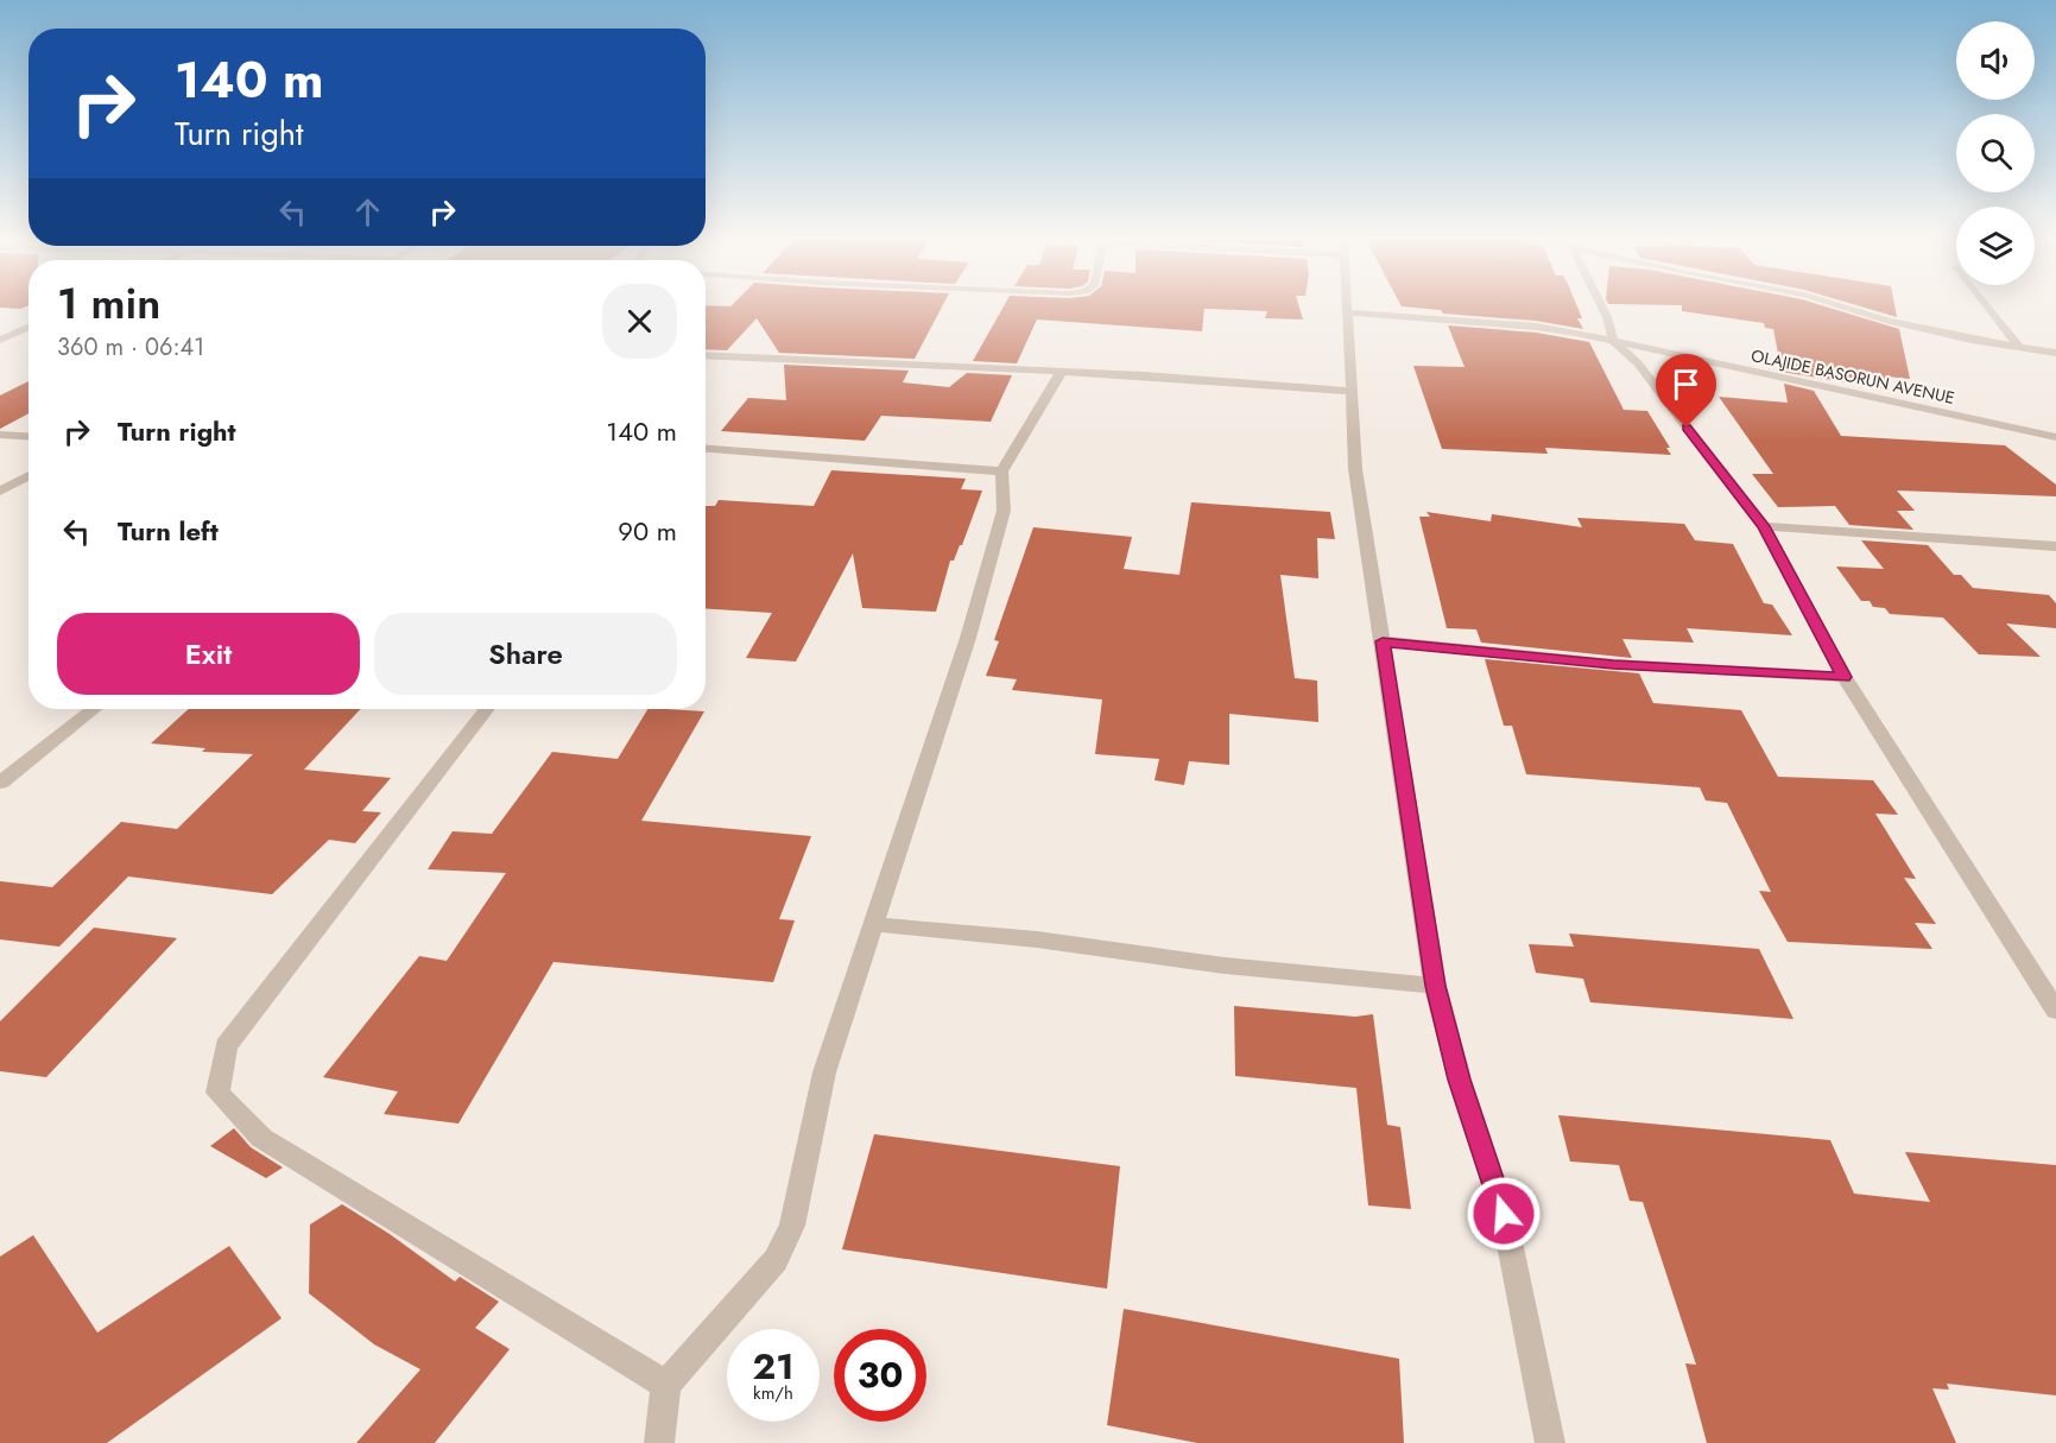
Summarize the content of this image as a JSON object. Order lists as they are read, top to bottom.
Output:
{
  "streets": {
    "street": ["OLAJIDE BASORUN AVENUE"]
  },
  "page": {
    "turn": ["140 m", "Turn right"],
    "heading": ["1 min", "360 m · 06:41"],
    "list": [
      {
        "name": "Turn right",
        "value": "140 m"
      },
      {
        "name": "Turn left",
        "value": "90 m"
      }
    ],
    "buttons": ["Exit", "Share"],
    "speed": "21 km/h",
    "limit": "30"
  }
}
